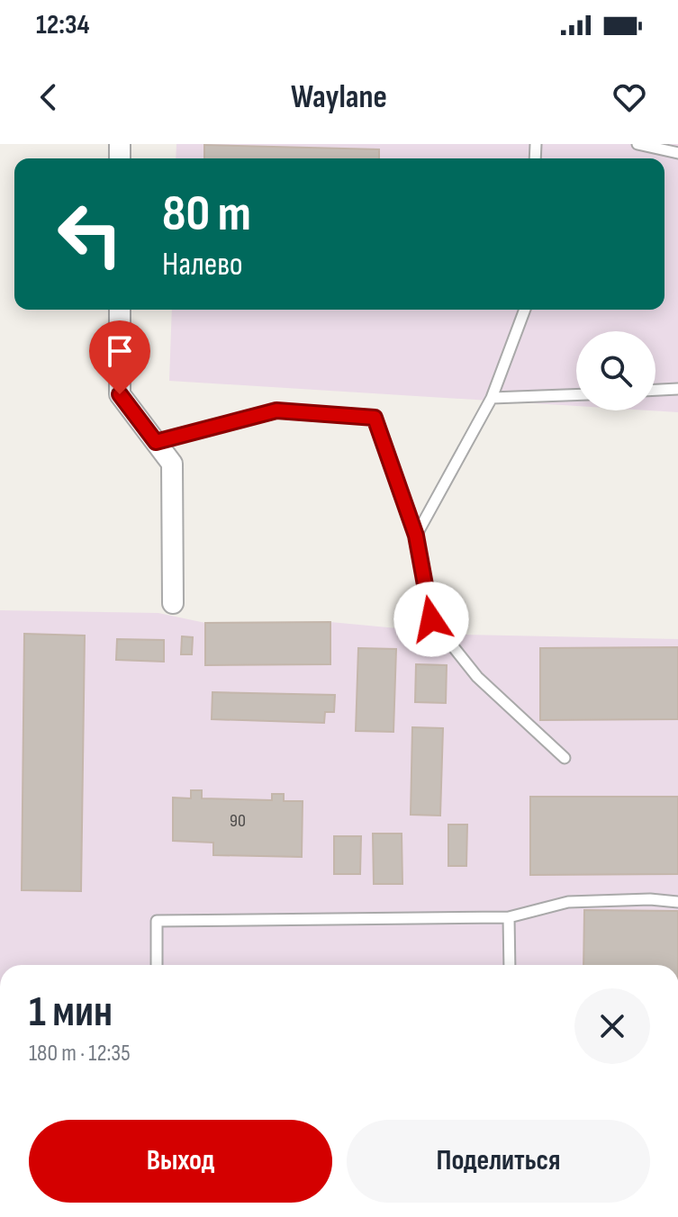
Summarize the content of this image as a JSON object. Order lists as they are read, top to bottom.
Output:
{
  "house_numbers": ["90"],
  "page": {
    "status": "12:34",
    "header": "Waylane",
    "turn": ["80 m", "Налево"],
    "heading": ["1 мин", "180 m · 12:35"],
    "buttons": ["Выход", "Поделиться"]
  }
}
